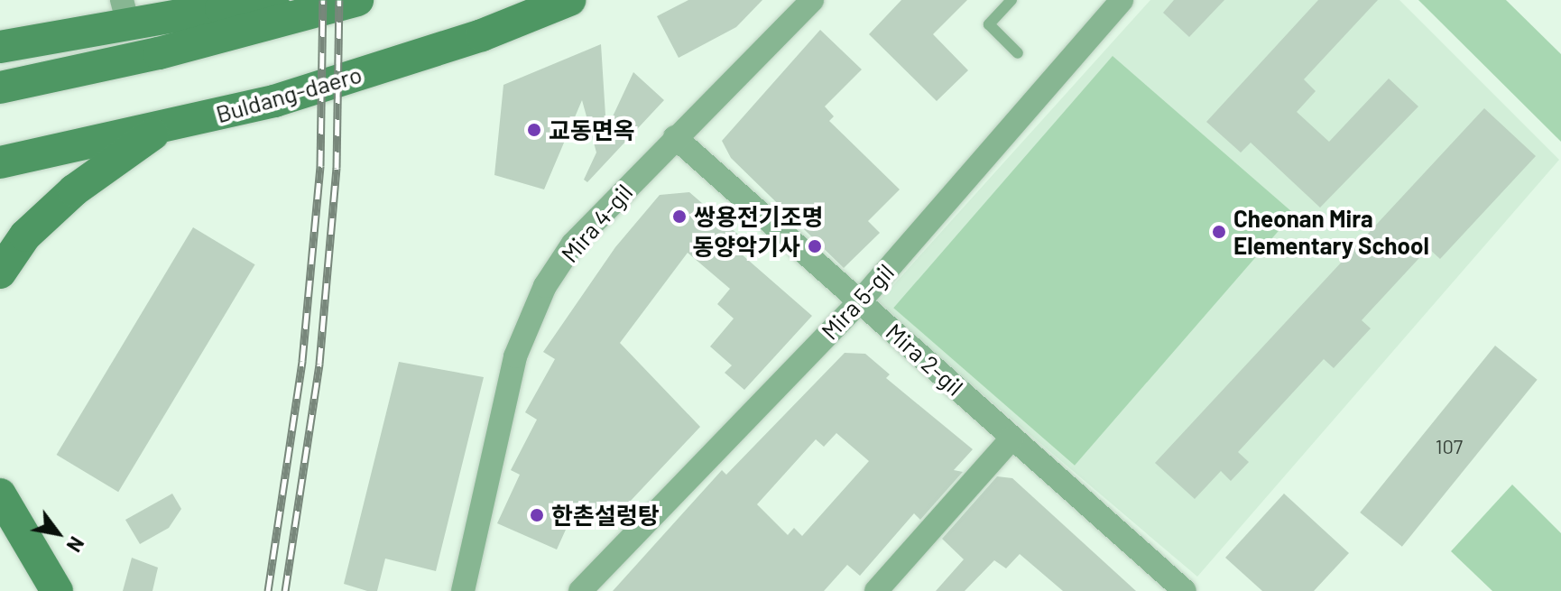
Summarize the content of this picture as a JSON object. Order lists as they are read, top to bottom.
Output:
{
  "streets": {
    "main road": ["Buldang-daero"],
    "street": ["Mira 4-gil", "Mira 5-gil", "Mira 2-gil"]
  },
  "crossings": [
    ["Mira 4-gil", "Mira 2-gil"],
    ["Mira 5-gil", "Mira 2-gil"]
  ],
  "places": [
    "교동면옥",
    "쌍용전기조명",
    "Cheonan Mira Elementary School",
    "동양악기사",
    "한촌설렁탕"
  ],
  "house_numbers": ["107"],
  "north": "bottom right"
}
